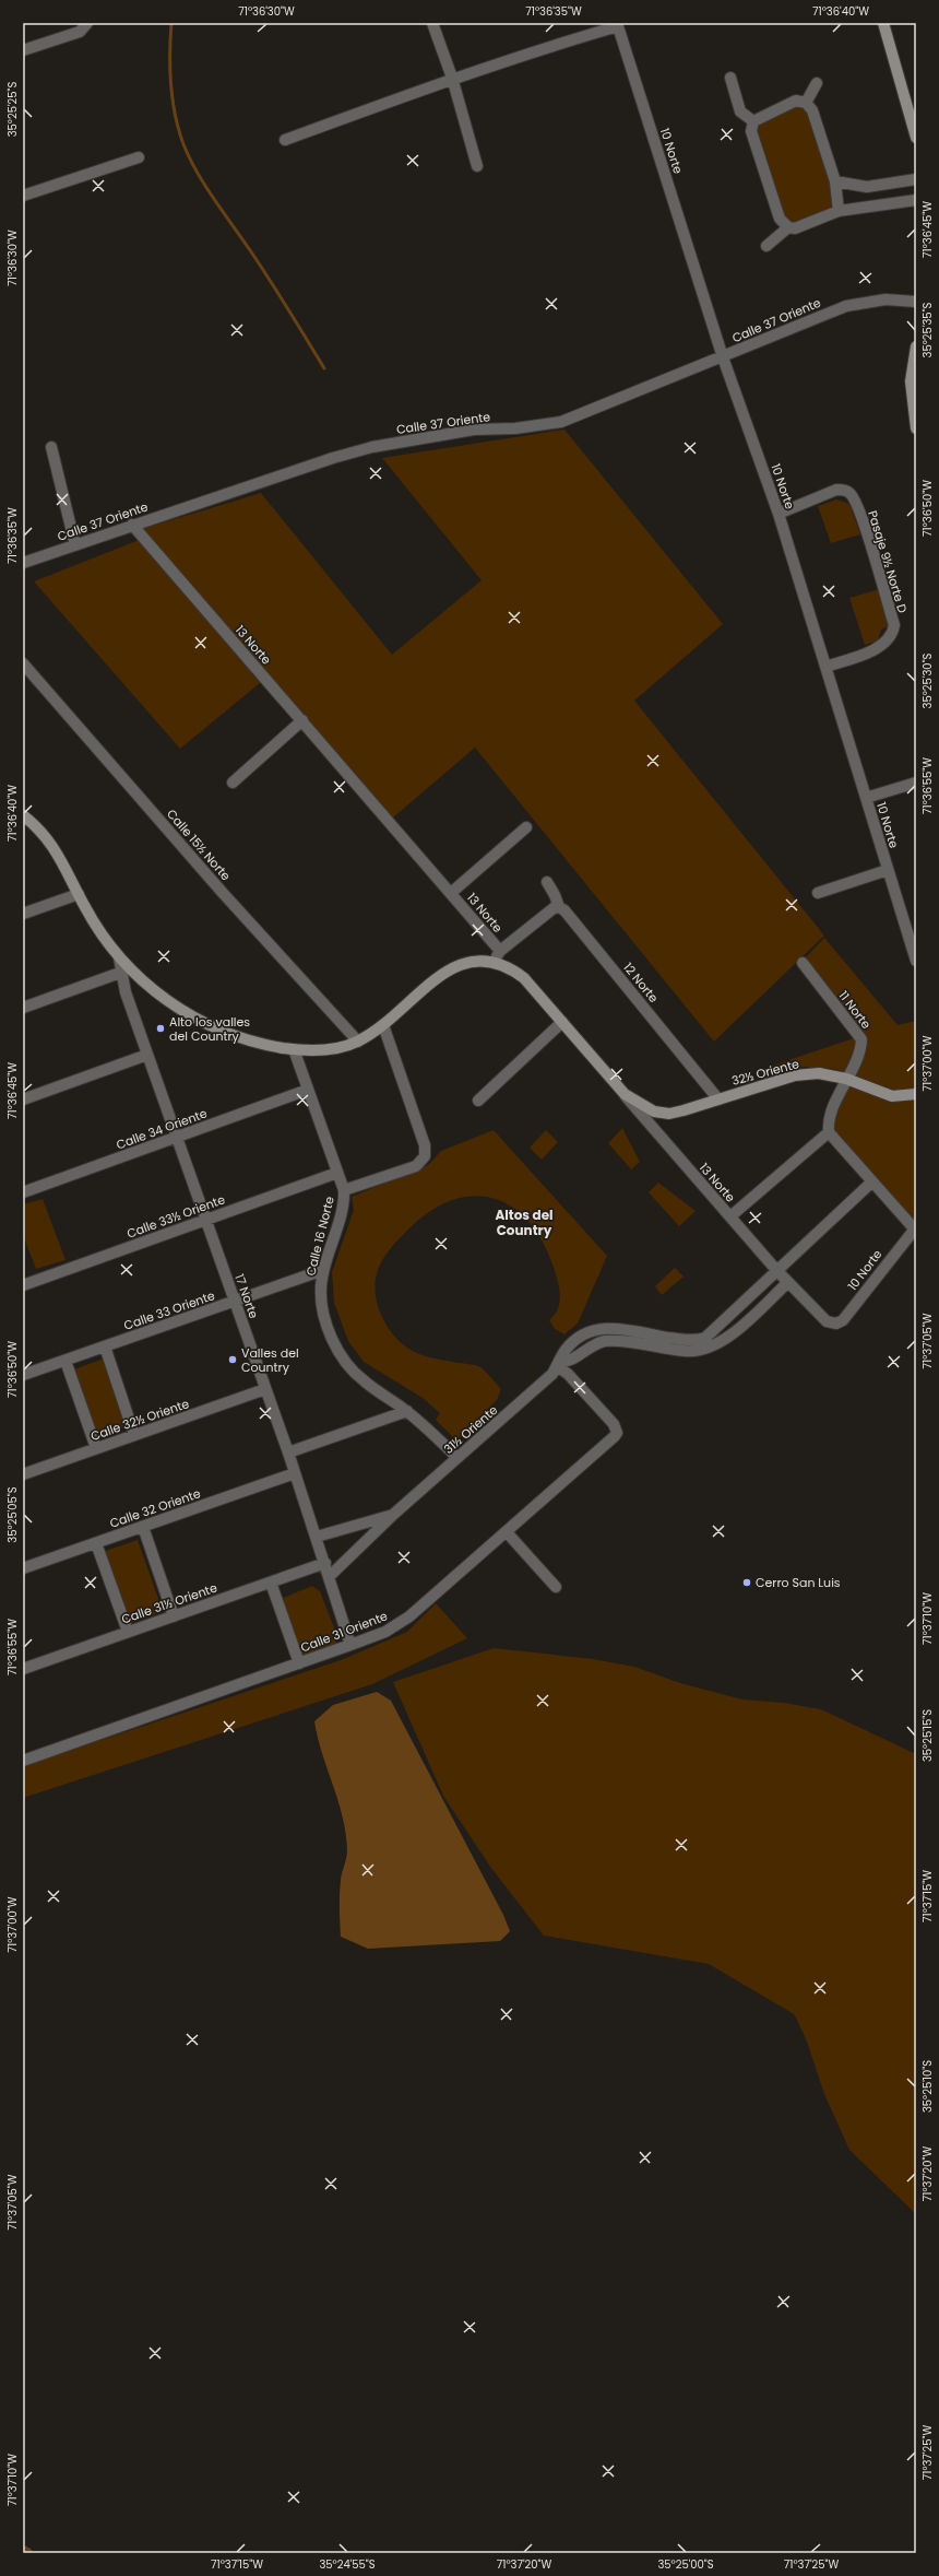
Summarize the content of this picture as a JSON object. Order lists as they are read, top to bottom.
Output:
{
  "streets": {
    "street": [
      "10 Norte",
      "Calle 37 Oriente",
      "Pasaje 9½ Norte D",
      "13 Norte",
      "Calle 15½ Norte",
      "12 Norte",
      "11 Norte",
      "32½ Oriente",
      "Calle 34 Oriente",
      "Calle 33½ Oriente",
      "Calle 16 Norte",
      "17 Norte",
      "Calle 33 Oriente",
      "Calle 32½ Oriente",
      "31½ Oriente",
      "Calle 32 Oriente",
      "Calle 31½ Oriente",
      "Calle 31 Oriente"
    ]
  },
  "crossings": [
    ["10 Norte", "Calle 37 Oriente"],
    ["10 Norte", "Pasaje 9½ Norte D"],
    ["10 Norte", "13 Norte"],
    ["Calle 37 Oriente", "13 Norte"],
    ["13 Norte", "32½ Oriente"],
    ["12 Norte", "32½ Oriente"],
    ["11 Norte", "32½ Oriente"],
    ["Calle 34 Oriente", "Calle 16 Norte"],
    ["Calle 34 Oriente", "17 Norte"],
    ["Calle 33½ Oriente", "Calle 16 Norte"],
    ["Calle 33½ Oriente", "17 Norte"],
    ["Calle 16 Norte", "Calle 33 Oriente"],
    ["Calle 16 Norte", "31½ Oriente"],
    ["17 Norte", "Calle 33 Oriente"],
    ["17 Norte", "Calle 32½ Oriente"],
    ["17 Norte", "31½ Oriente"],
    ["17 Norte", "Calle 32 Oriente"],
    ["17 Norte", "Calle 31½ Oriente"],
    ["17 Norte", "Calle 31 Oriente"],
    ["31½ Oriente", "Calle 31 Oriente"]
  ],
  "districts": ["Altos del Country"],
  "places": ["Alto los valles del Country", "Valles del Country", "Cerro San Luis"],
  "coordinates": [
    "71°36'30\"W",
    "71°36'35\"W",
    "71°36'40\"W",
    "35°25'25\"S",
    "71°36'45\"W",
    "35°25'35\"S",
    "71°36'50\"W",
    "35°25'30\"S",
    "71°36'55\"W",
    "71°37'00\"W",
    "71°37'05\"W",
    "35°25'05\"S",
    "71°37'10\"W",
    "35°25'15\"S",
    "71°37'15\"W",
    "35°25'10\"S",
    "71°37'20\"W",
    "71°37'25\"W",
    "35°24'55\"S",
    "35°25'00\"S"
  ]
}
